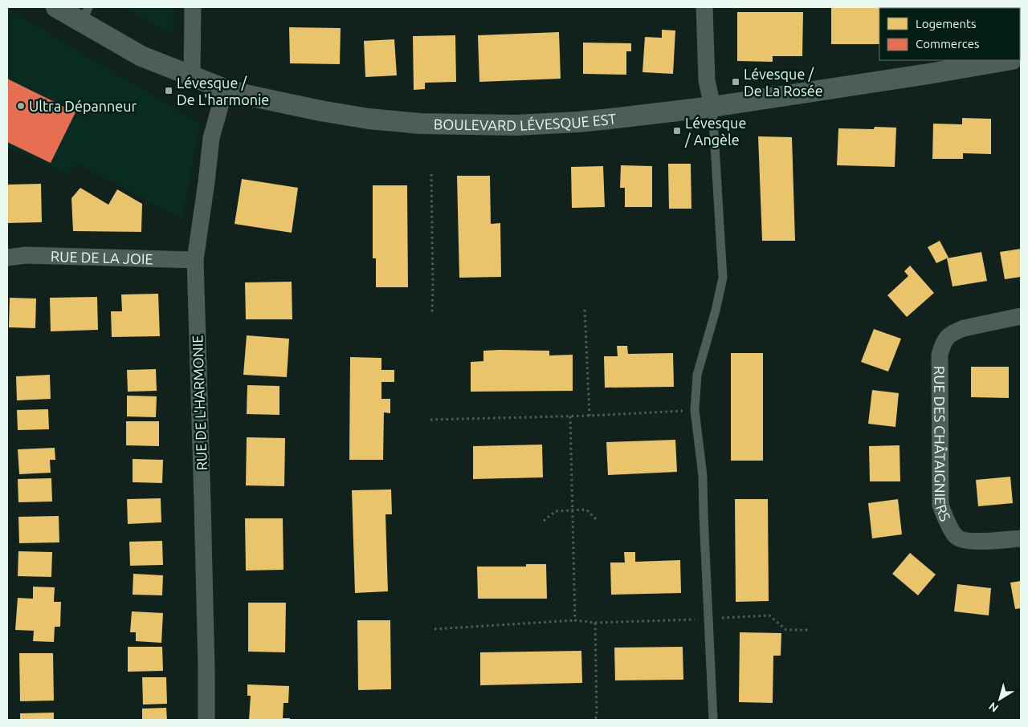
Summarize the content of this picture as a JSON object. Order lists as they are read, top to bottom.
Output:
{
  "streets": {
    "street": [
      "BOULEVARD LÉVESQUE EST",
      "RUE DE LA JOIE",
      "RUE DE L'HARMONIE",
      "RUE DES CHÂTAIGNIERS"
    ]
  },
  "crossings": [
    ["BOULEVARD LÉVESQUE EST", "RUE DE L'HARMONIE"],
    ["RUE DE LA JOIE", "RUE DE L'HARMONIE"]
  ],
  "places": {
    "transit": ["Lévesque / De La Rosée", "Lévesque / De L'harmonie", "Lévesque / Angèle"],
    "other": ["Ultra Dépanneur"]
  },
  "legend": ["Logements", "Commerces"],
  "north": "bottom left"
}
